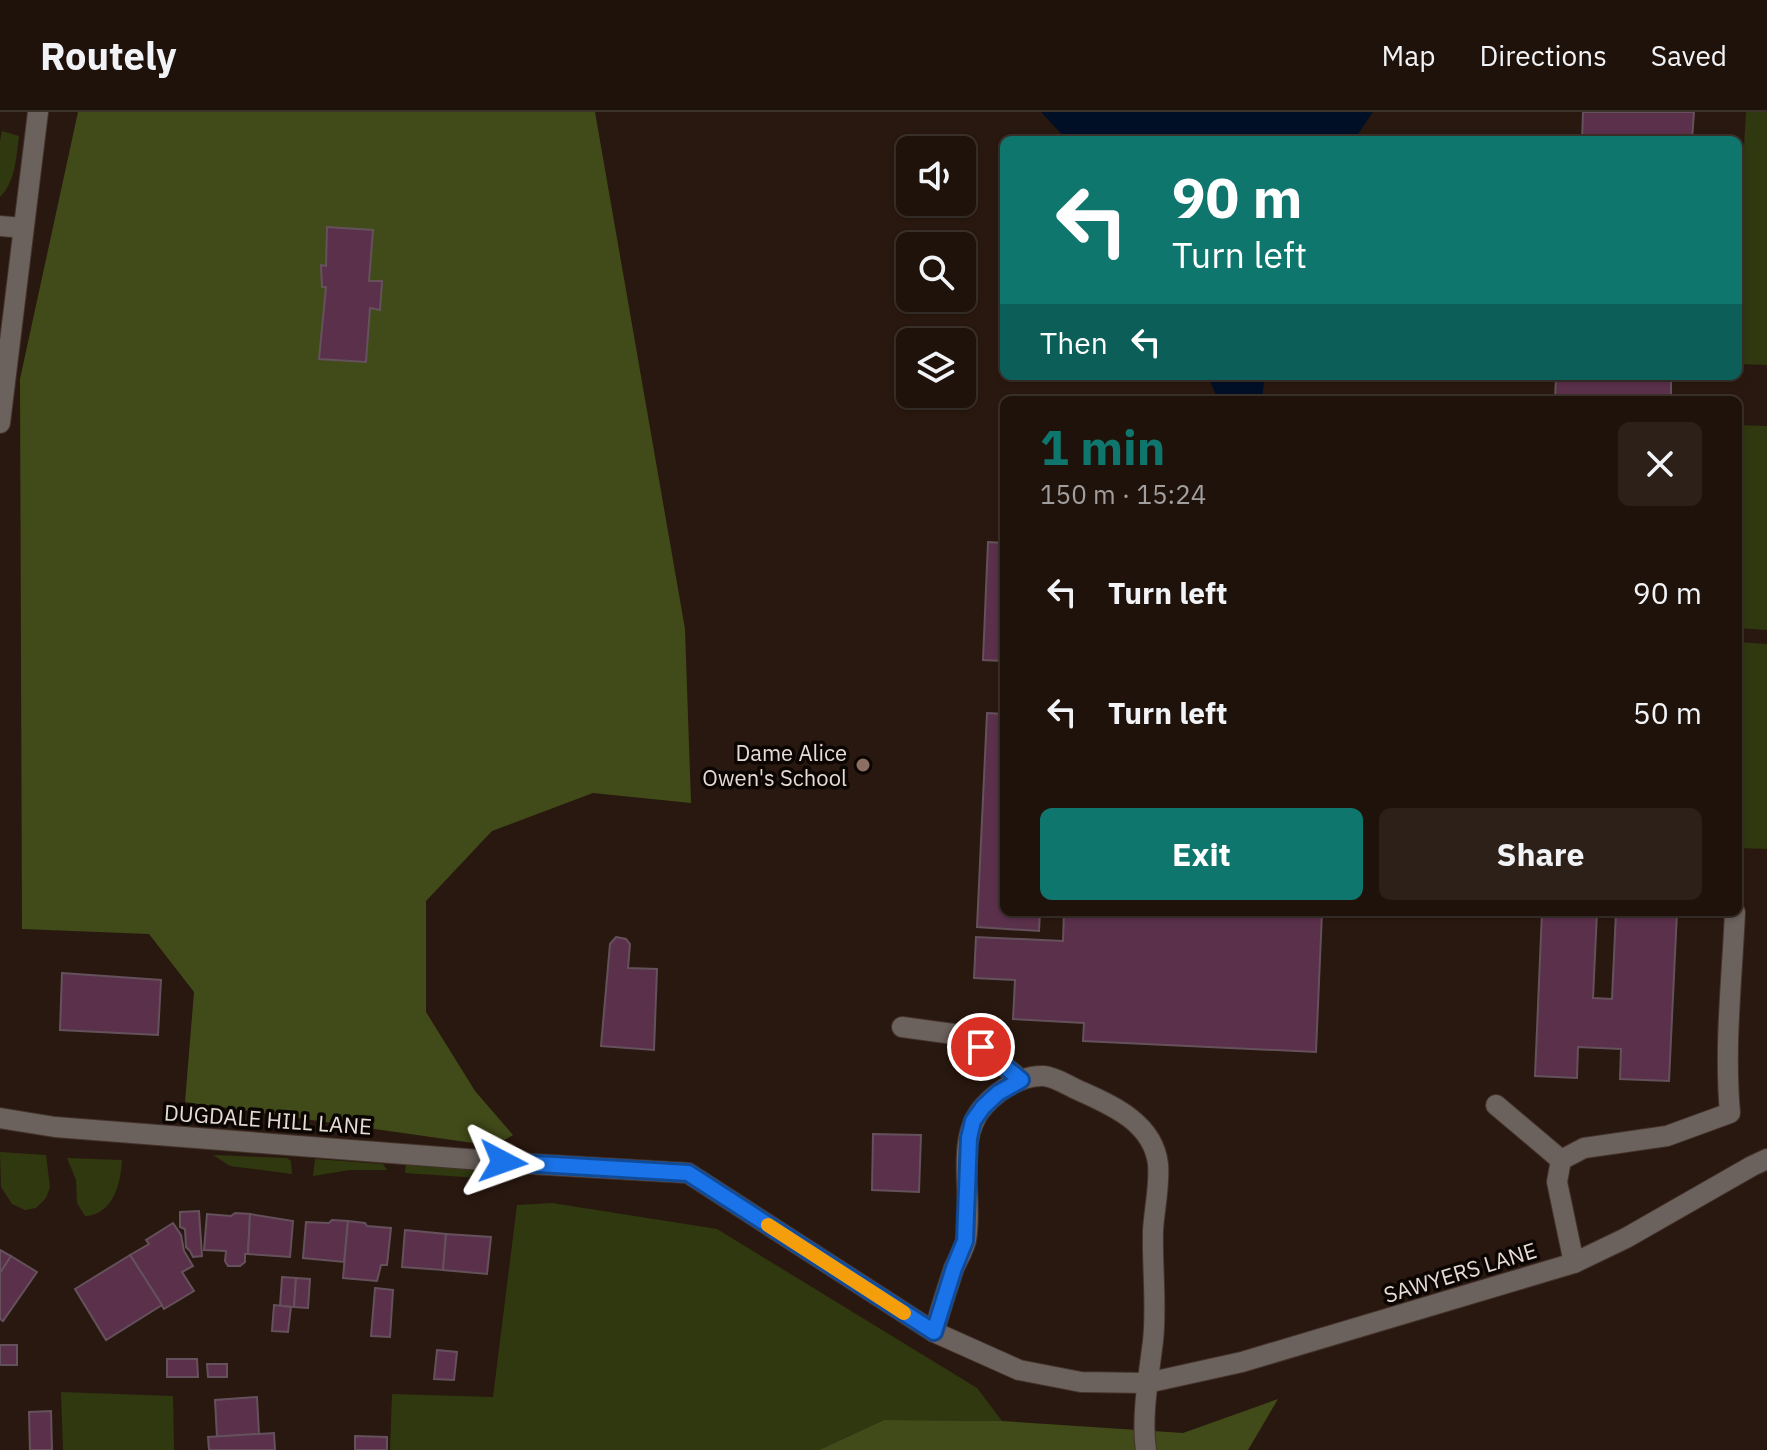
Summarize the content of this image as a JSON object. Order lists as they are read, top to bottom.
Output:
{
  "streets": {
    "street": ["DUGDALE HILL LANE", "SAWYERS LANE"]
  },
  "crossings": [
    ["DUGDALE HILL LANE", "SAWYERS LANE"]
  ],
  "places": ["Dame Alice Owen's School"],
  "page": {
    "header": "Routely",
    "nav": ["Map", "Directions", "Saved"],
    "turn": ["90 m", "Turn left"],
    "then": "Then",
    "heading": ["1 min", "150 m · 15:24"],
    "list": [
      {
        "name": "Turn left",
        "value": "90 m"
      },
      {
        "name": "Turn left",
        "value": "50 m"
      }
    ],
    "buttons": ["Exit", "Share"]
  }
}
